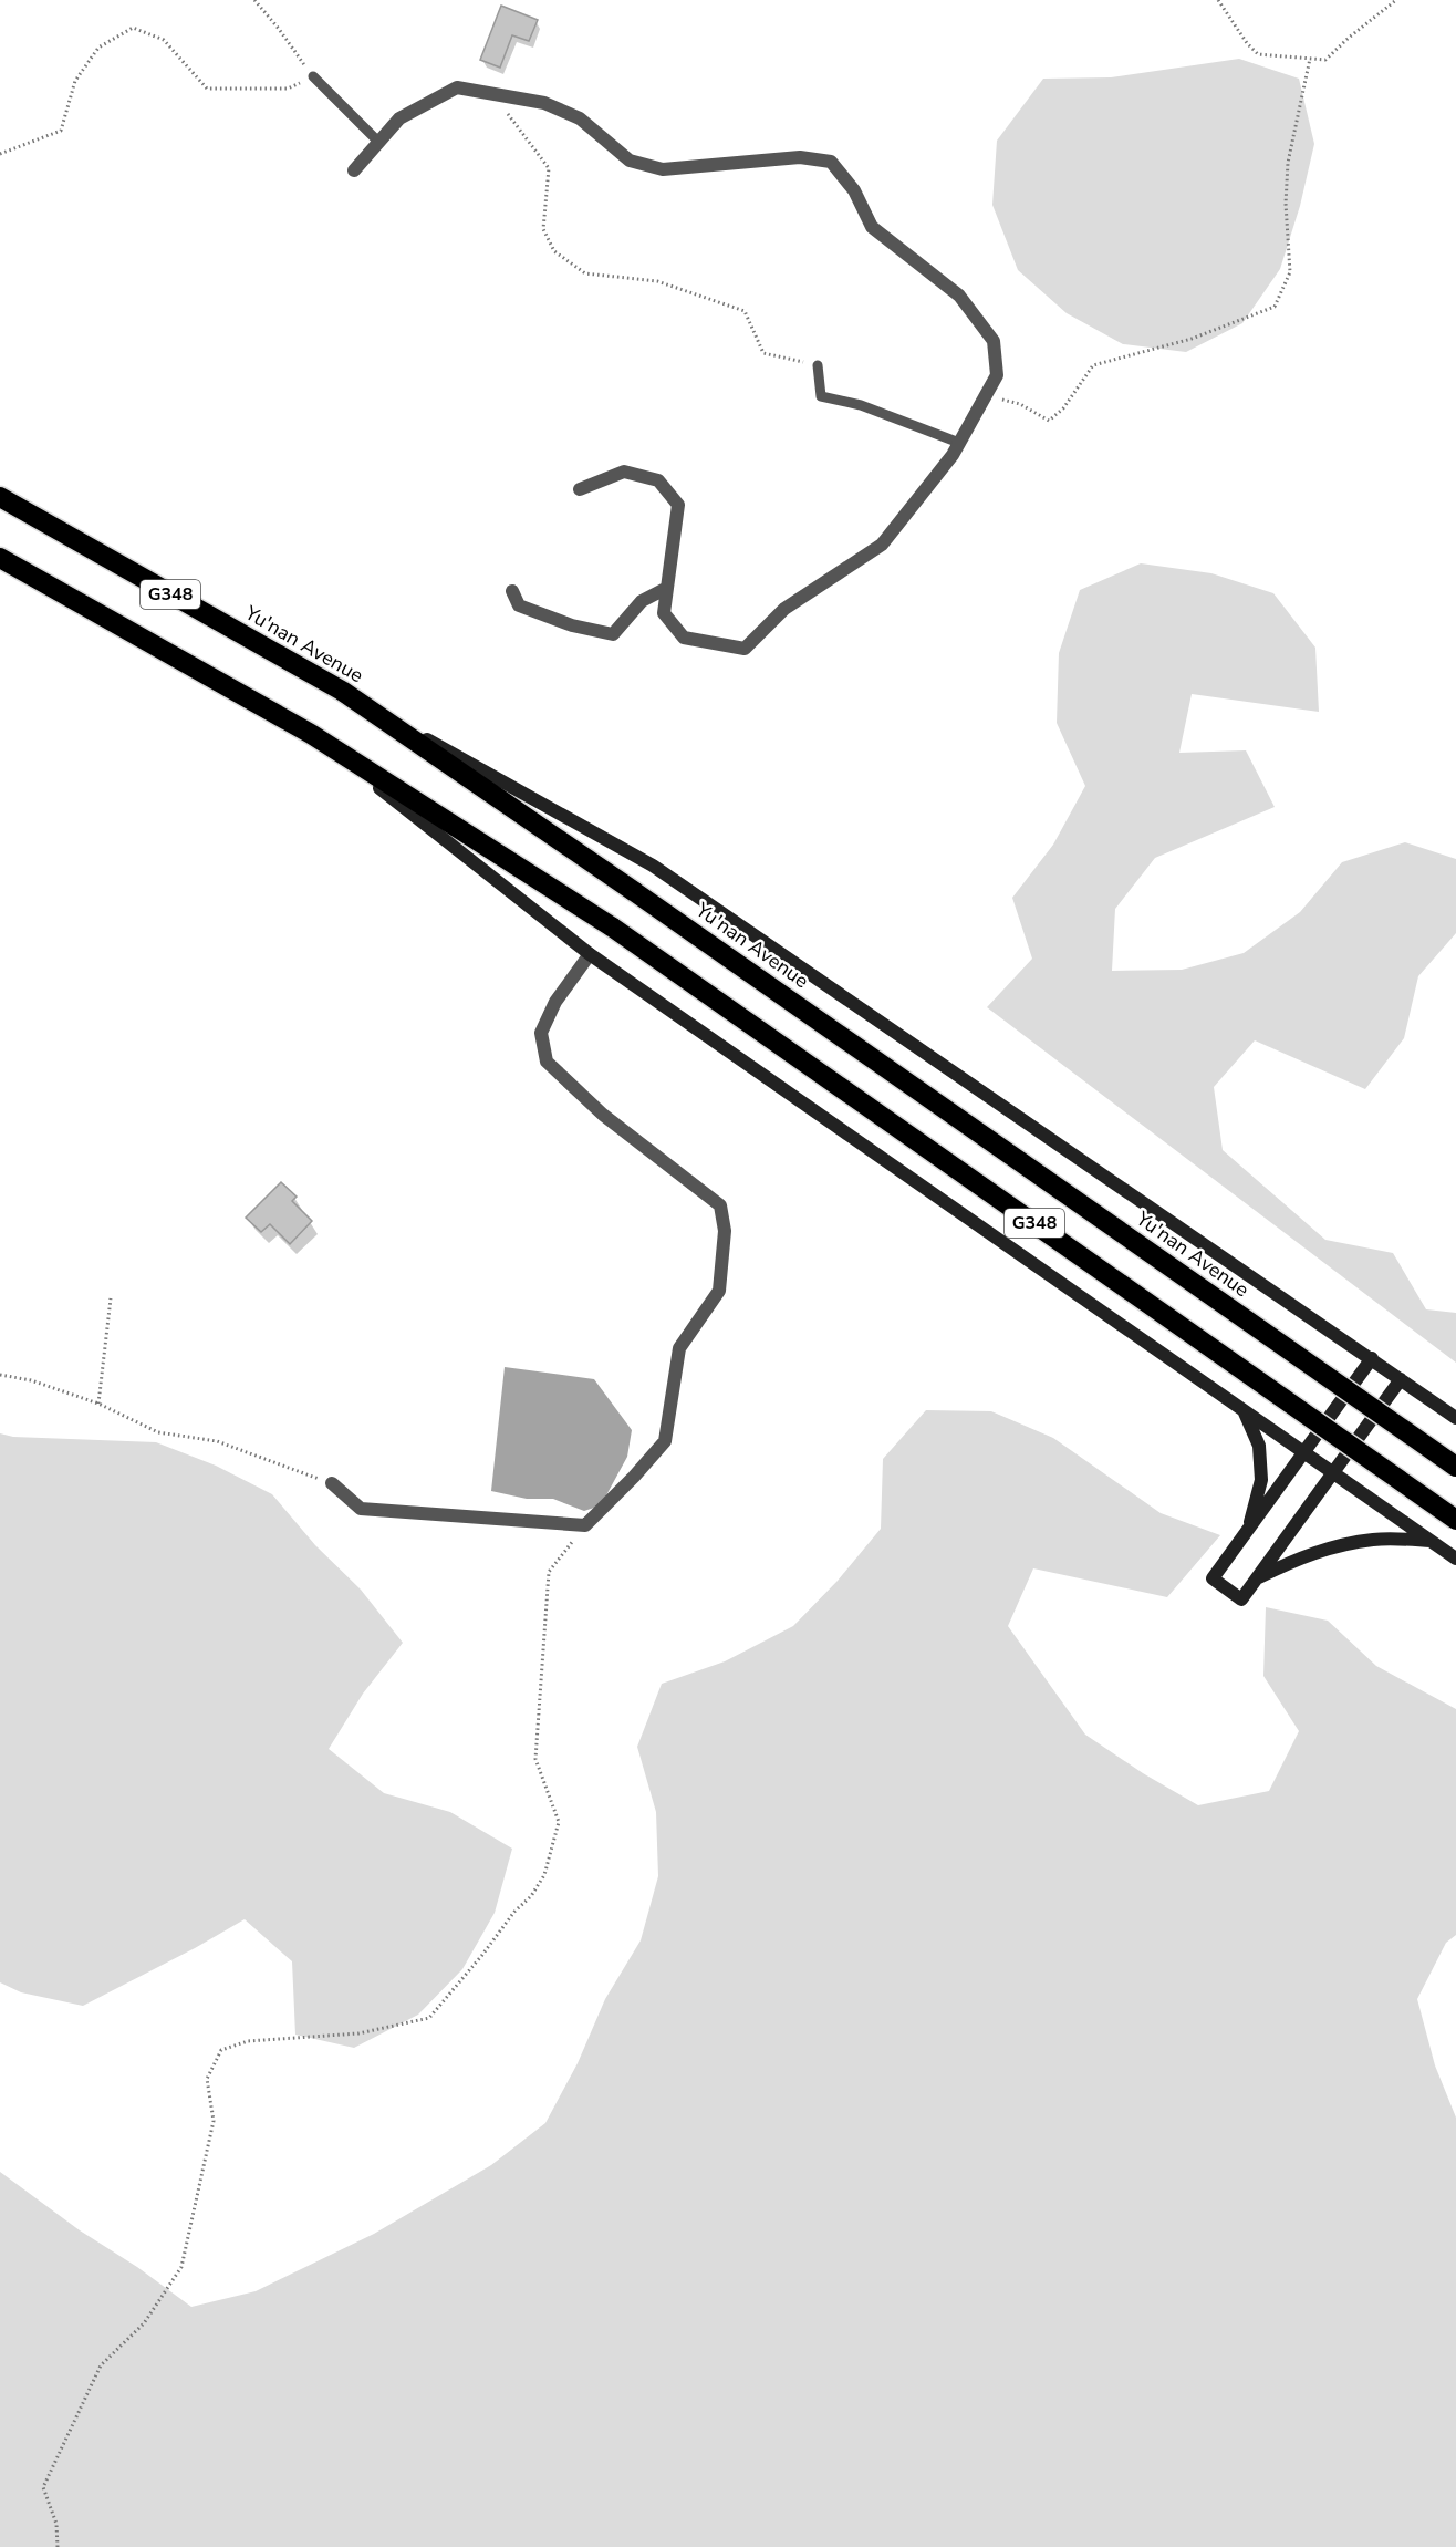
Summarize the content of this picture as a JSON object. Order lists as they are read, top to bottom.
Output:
{
  "streets": {
    "highway": ["G348", "Yu'nan Avenue"]
  }
}
